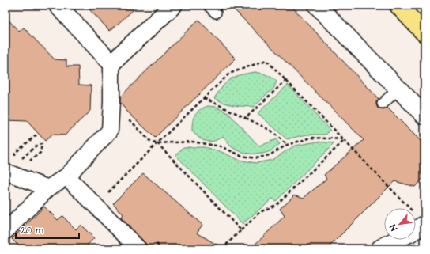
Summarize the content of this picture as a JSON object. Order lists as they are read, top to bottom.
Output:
{
  "scale_bar": "20 m",
  "north": "bottom left"
}
